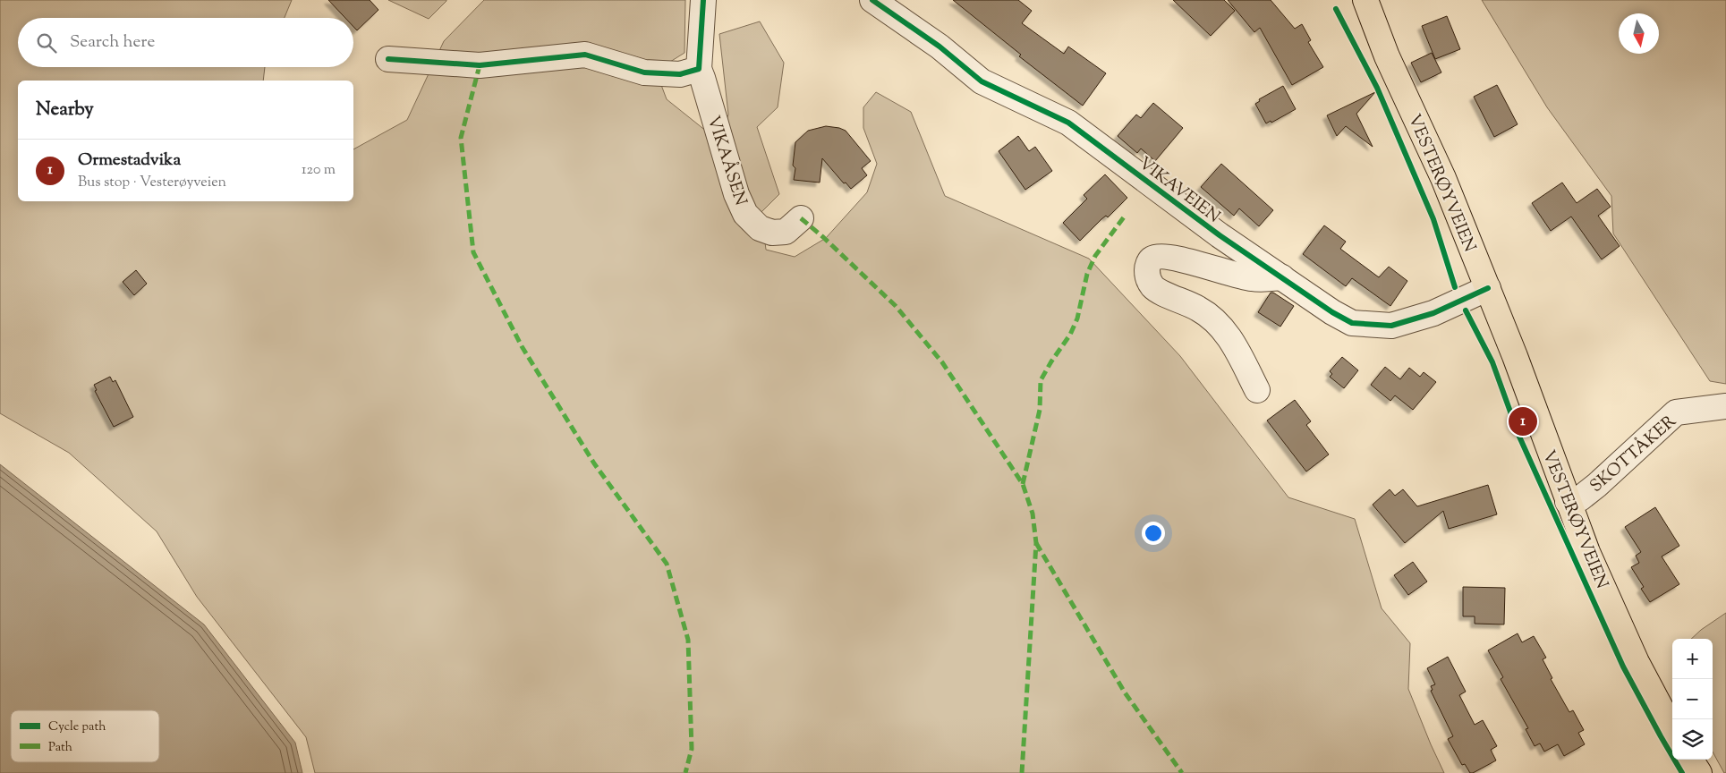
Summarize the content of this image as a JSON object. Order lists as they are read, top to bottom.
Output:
{
  "streets": {
    "main road": ["VESTERØYVEIEN"],
    "street": ["VIKAÅSEN", "VIKAVEIEN", "SKOTTÅKER"]
  },
  "crossings": [
    ["VESTERØYVEIEN", "VIKAVEIEN"],
    ["VESTERØYVEIEN", "SKOTTÅKER"]
  ],
  "legend": ["Cycle path", "Path"],
  "north": "bottom",
  "page": {
    "search": "Search here",
    "heading": "Nearby",
    "list": [
      {
        "mark": "1",
        "name": "Ormestadvika",
        "note": "Bus stop · Vesterøyveien",
        "value": "120 m"
      }
    ],
    "pins": "1",
    "map_buttons": ["+", "−"]
  }
}
